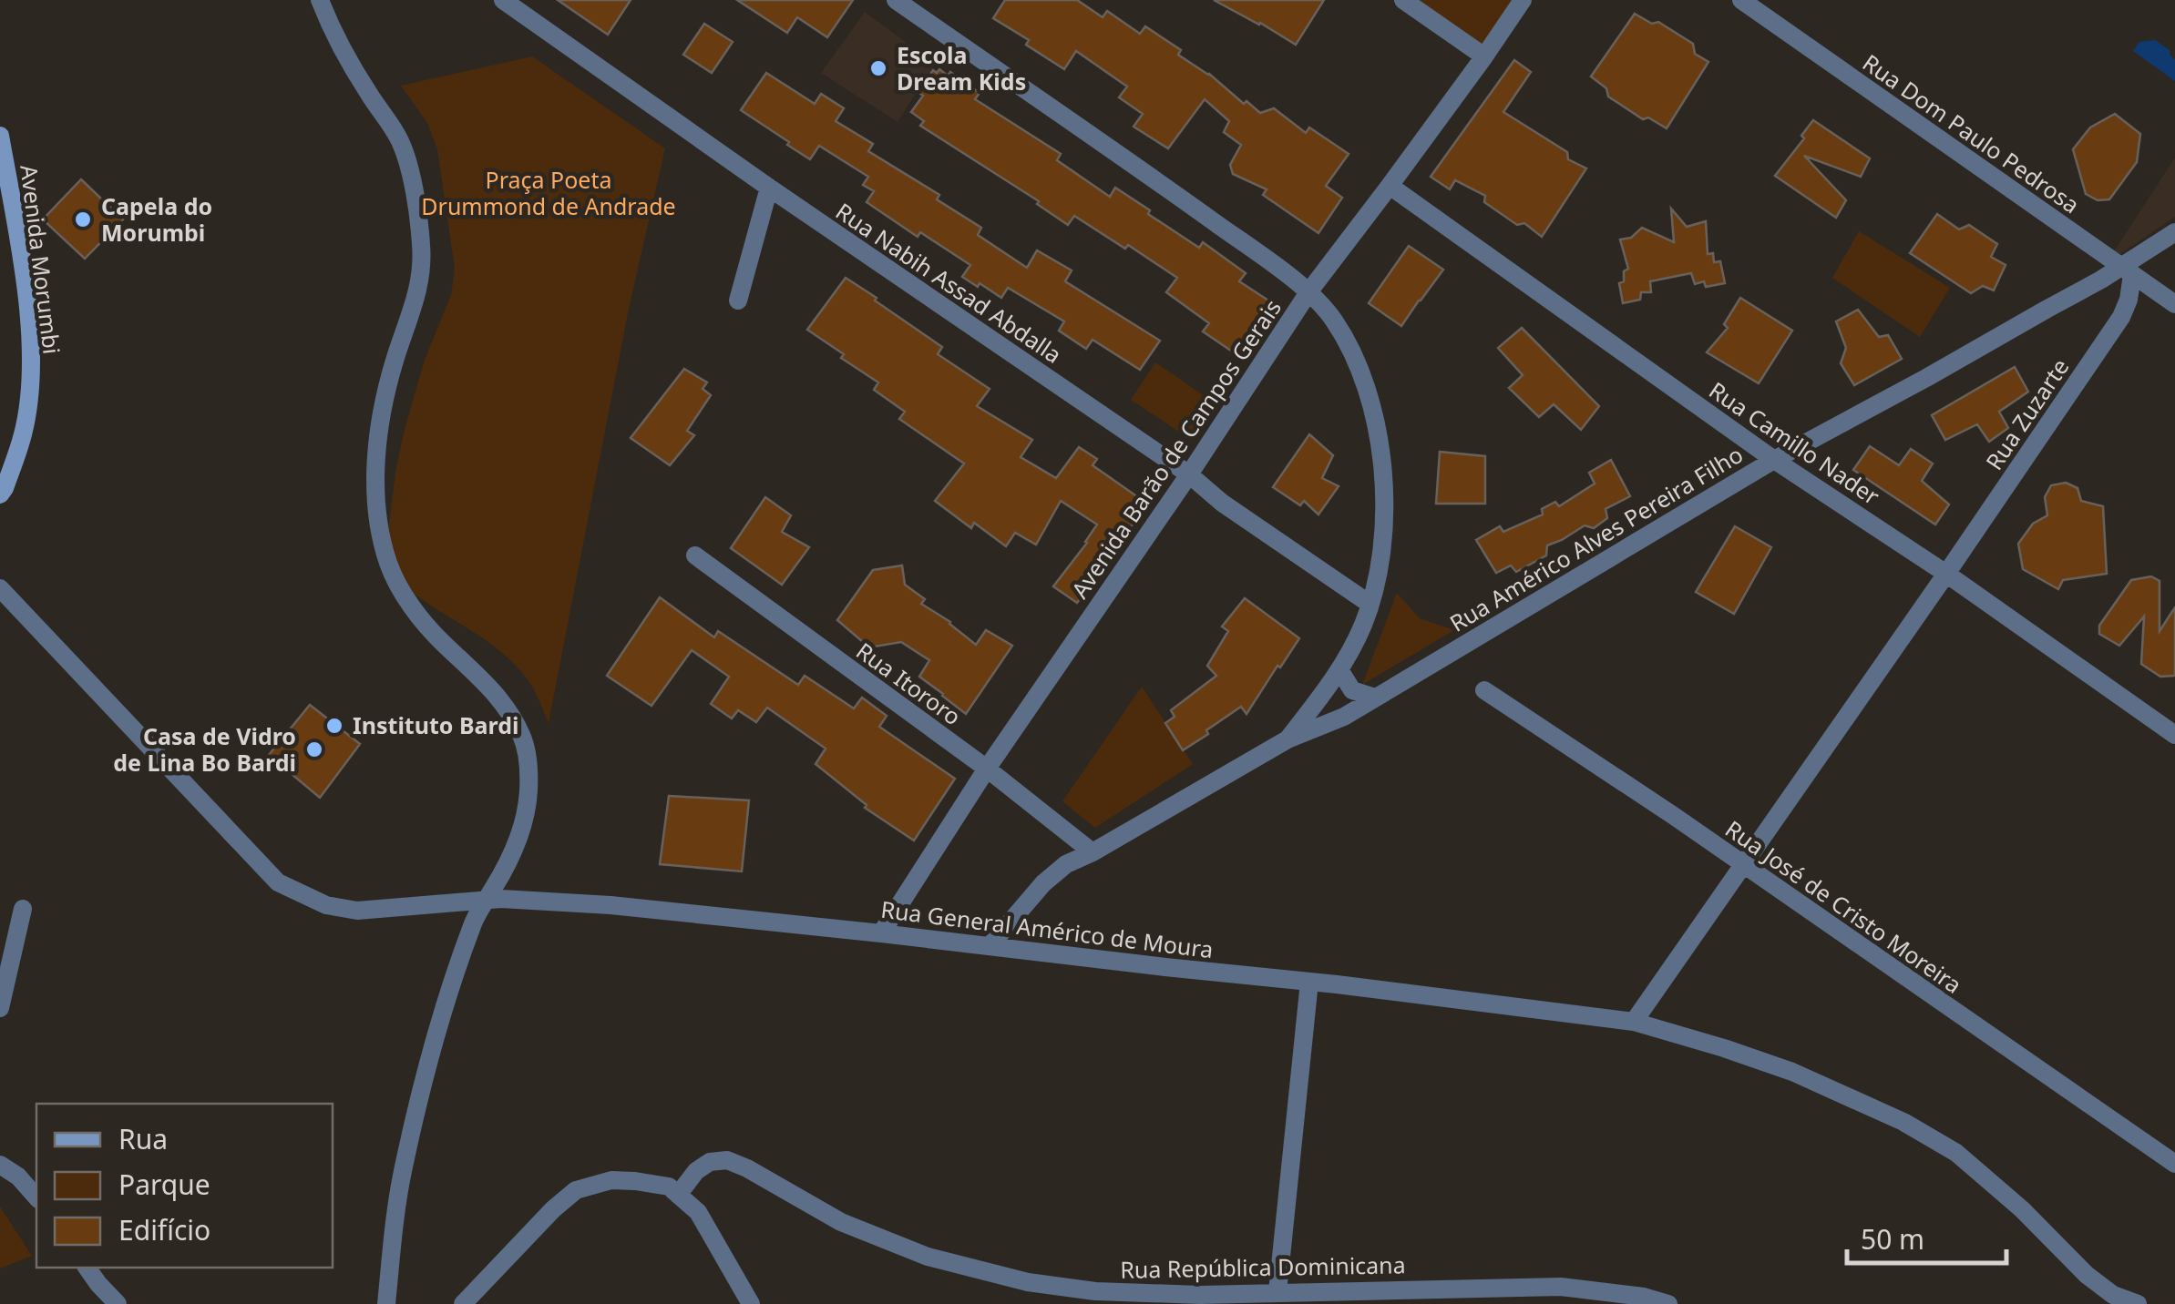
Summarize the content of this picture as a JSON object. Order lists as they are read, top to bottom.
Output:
{
  "streets": {
    "main road": ["Avenida Morumbi"],
    "street": [
      "Rua Dom Paulo Pedrosa",
      "Rua Nabih Assad Abdalla",
      "Rua Zuzarte",
      "Rua Camillo Nader",
      "Avenida Barão de Campos Gerais",
      "Rua Américo Alves Pereira Filho",
      "Rua Itororo",
      "Rua José de Cristo Moreira",
      "Rua General Américo de Moura",
      "Rua República Dominicana"
    ]
  },
  "crossings": [
    ["Rua Dom Paulo Pedrosa", "Rua Zuzarte"],
    ["Rua Dom Paulo Pedrosa", "Rua Américo Alves Pereira Filho"],
    ["Rua Nabih Assad Abdalla", "Avenida Barão de Campos Gerais"],
    ["Rua Zuzarte", "Rua Camillo Nader"],
    ["Rua Zuzarte", "Rua Américo Alves Pereira Filho"],
    ["Rua Zuzarte", "Rua José de Cristo Moreira"],
    ["Rua Zuzarte", "Rua General Américo de Moura"],
    ["Rua Camillo Nader", "Avenida Barão de Campos Gerais"],
    ["Rua Camillo Nader", "Rua Américo Alves Pereira Filho"],
    ["Avenida Barão de Campos Gerais", "Rua Itororo"],
    ["Avenida Barão de Campos Gerais", "Rua General Américo de Moura"]
  ],
  "parks": ["Praça Poeta Drummond de Andrade"],
  "places": [
    "Escola Dream Kids",
    "Capela do Morumbi",
    "Instituto Bardi",
    "Casa de Vidro de Lina Bo Bardi"
  ],
  "legend": ["Rua", "Parque", "Edifício"],
  "scale_bar": "50 m"
}
